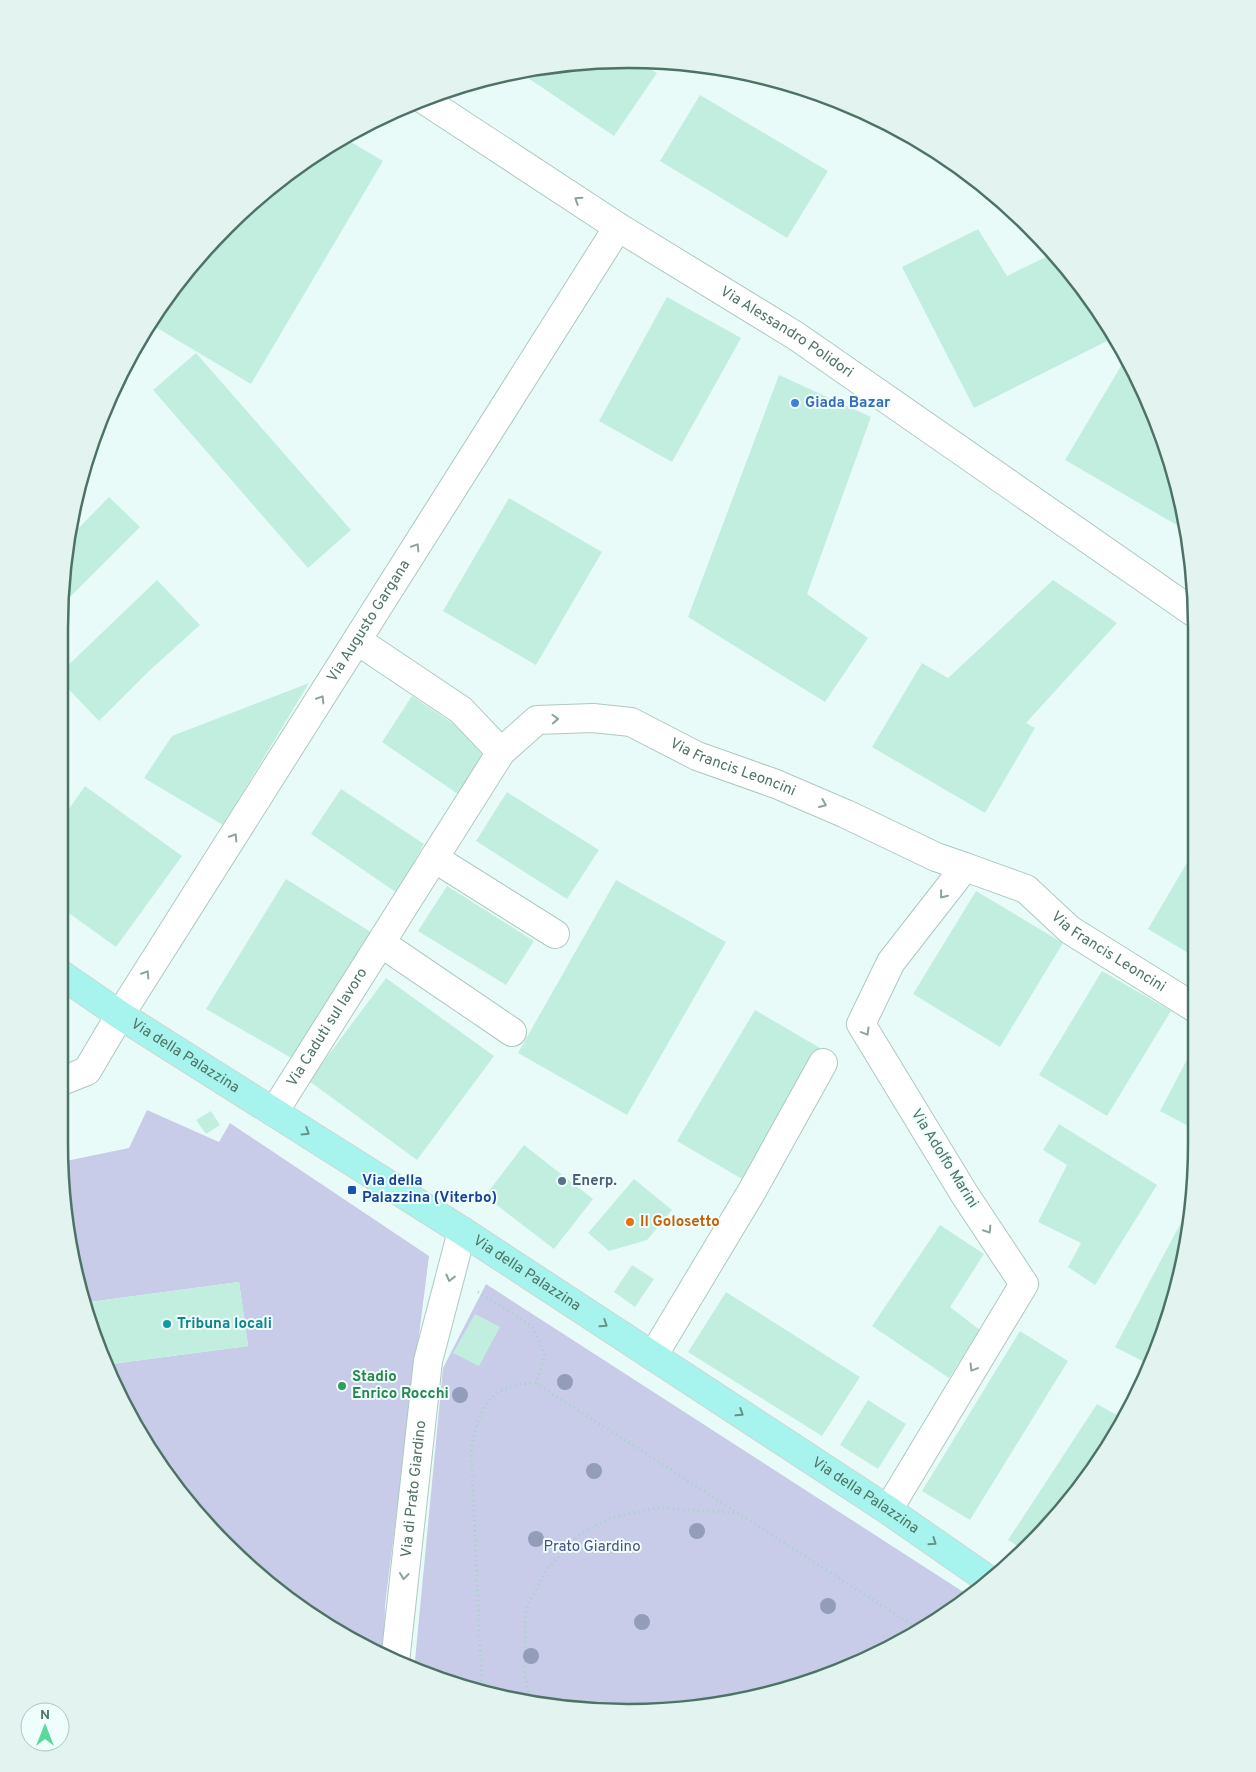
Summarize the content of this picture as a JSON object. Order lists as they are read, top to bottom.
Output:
{
  "streets": {
    "main road": ["Via della Palazzina"],
    "street": [
      "Via Alessandro Polidori",
      "Via Augusto Gargana",
      "Via Francis Leoncini",
      "Via Caduti sul lavoro",
      "Via Adolfo Marini",
      "Via di Prato Giardino"
    ]
  },
  "crossings": [
    ["Via Alessandro Polidori", "Via Augusto Gargana"],
    ["Via Augusto Gargana", "Via della Palazzina"],
    ["Via Francis Leoncini", "Via Caduti sul lavoro"],
    ["Via Francis Leoncini", "Via Adolfo Marini"],
    ["Via Caduti sul lavoro", "Via della Palazzina"],
    ["Via della Palazzina", "Via Adolfo Marini"],
    ["Via della Palazzina", "Via di Prato Giardino"]
  ],
  "one_way": [
    "Via Augusto Gargana",
    "Via Francis Leoncini",
    "Via della Palazzina",
    "Via Adolfo Marini",
    "Via di Prato Giardino"
  ],
  "parks": ["Prato Giardino"],
  "places": {
    "other": [
      "Giada Bazar",
      "Enerp.",
      "Il Golosetto",
      "Tribuna locali",
      "Stadio Enrico Rocchi"
    ],
    "transit": ["Via della Palazzina (Viterbo)"]
  },
  "north": "top"
}
